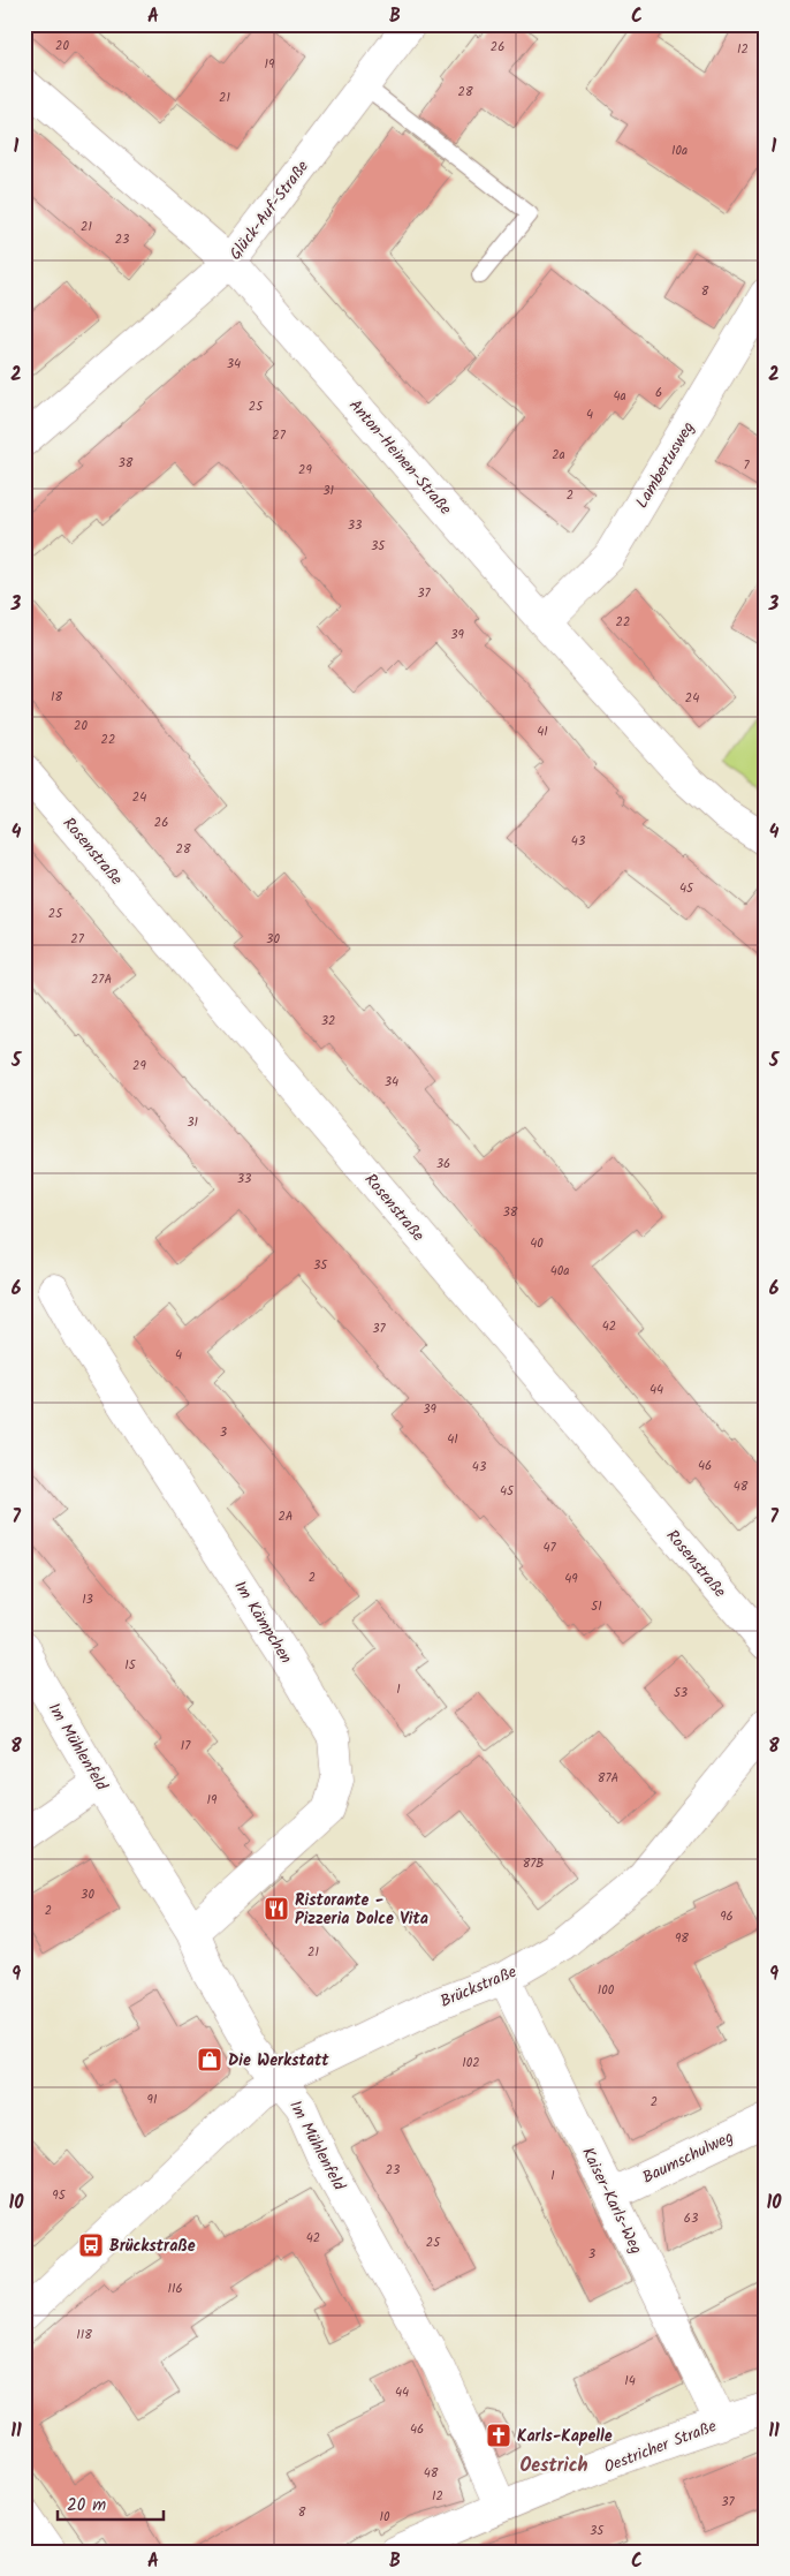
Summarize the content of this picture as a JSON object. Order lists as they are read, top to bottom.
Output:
{
  "streets": {
    "street": [
      "Glück-Auf-Straße",
      "Anton-Heinen-Straße",
      "Lambertusweg",
      "Rosenstraße",
      "Im Kämpchen",
      "Im Mühlenfeld",
      "Brückstraße",
      "Baumschulweg",
      "Kaiser-Karls-Weg",
      "Oestricher Straße"
    ]
  },
  "crossings": [
    ["Glück-Auf-Straße", "Anton-Heinen-Straße"],
    ["Anton-Heinen-Straße", "Lambertusweg"],
    ["Im Kämpchen", "Im Mühlenfeld"],
    ["Im Mühlenfeld", "Brückstraße"],
    ["Im Mühlenfeld", "Oestricher Straße"],
    ["Brückstraße", "Kaiser-Karls-Weg"],
    ["Baumschulweg", "Kaiser-Karls-Weg"],
    ["Kaiser-Karls-Weg", "Oestricher Straße"]
  ],
  "districts": ["Oestrich"],
  "places": {
    "restaurant": ["Ristorante - Pizzeria Dolce Vita"],
    "shop": ["Die Werkstatt"],
    "bus stop": ["Brückstraße"],
    "church": ["Karls-Kapelle"]
  },
  "house_numbers": [
    "20",
    "26",
    "12",
    "19",
    "28",
    "21",
    "10a",
    "21",
    "23",
    "8",
    "34",
    "6",
    "4a",
    "25",
    "4",
    "27",
    "2a",
    "38",
    "7",
    "29",
    "31",
    "2",
    "33",
    "35",
    "37",
    "22",
    "39",
    "18",
    "24",
    "20",
    "41",
    "22",
    "24",
    "26",
    "43",
    "28",
    "45",
    "25",
    "27",
    "30",
    "27A",
    "32",
    "29",
    "34",
    "31",
    "36",
    "33",
    "38",
    "40",
    "35",
    "40a",
    "42",
    "37",
    "4",
    "44",
    "39",
    "3",
    "41",
    "46",
    "43",
    "48",
    "45",
    "2A",
    "47",
    "2",
    "49",
    "13",
    "51",
    "15",
    "1",
    "53",
    "17",
    "87A",
    "19",
    "87B",
    "30",
    "2",
    "96",
    "98",
    "21",
    "100",
    "102",
    "91",
    "2",
    "23",
    "1",
    "95",
    "63",
    "42",
    "25",
    "3",
    "116",
    "118",
    "14",
    "44",
    "46",
    "48",
    "12",
    "37",
    "8",
    "10",
    "35"
  ],
  "scale_bar": "20 m",
  "grid": {
    "columns": ["A", "B", "C"],
    "rows": [
      "1",
      "2",
      "3",
      "4",
      "5",
      "6",
      "7",
      "8",
      "9",
      "10",
      "11"
    ]
  }
}
